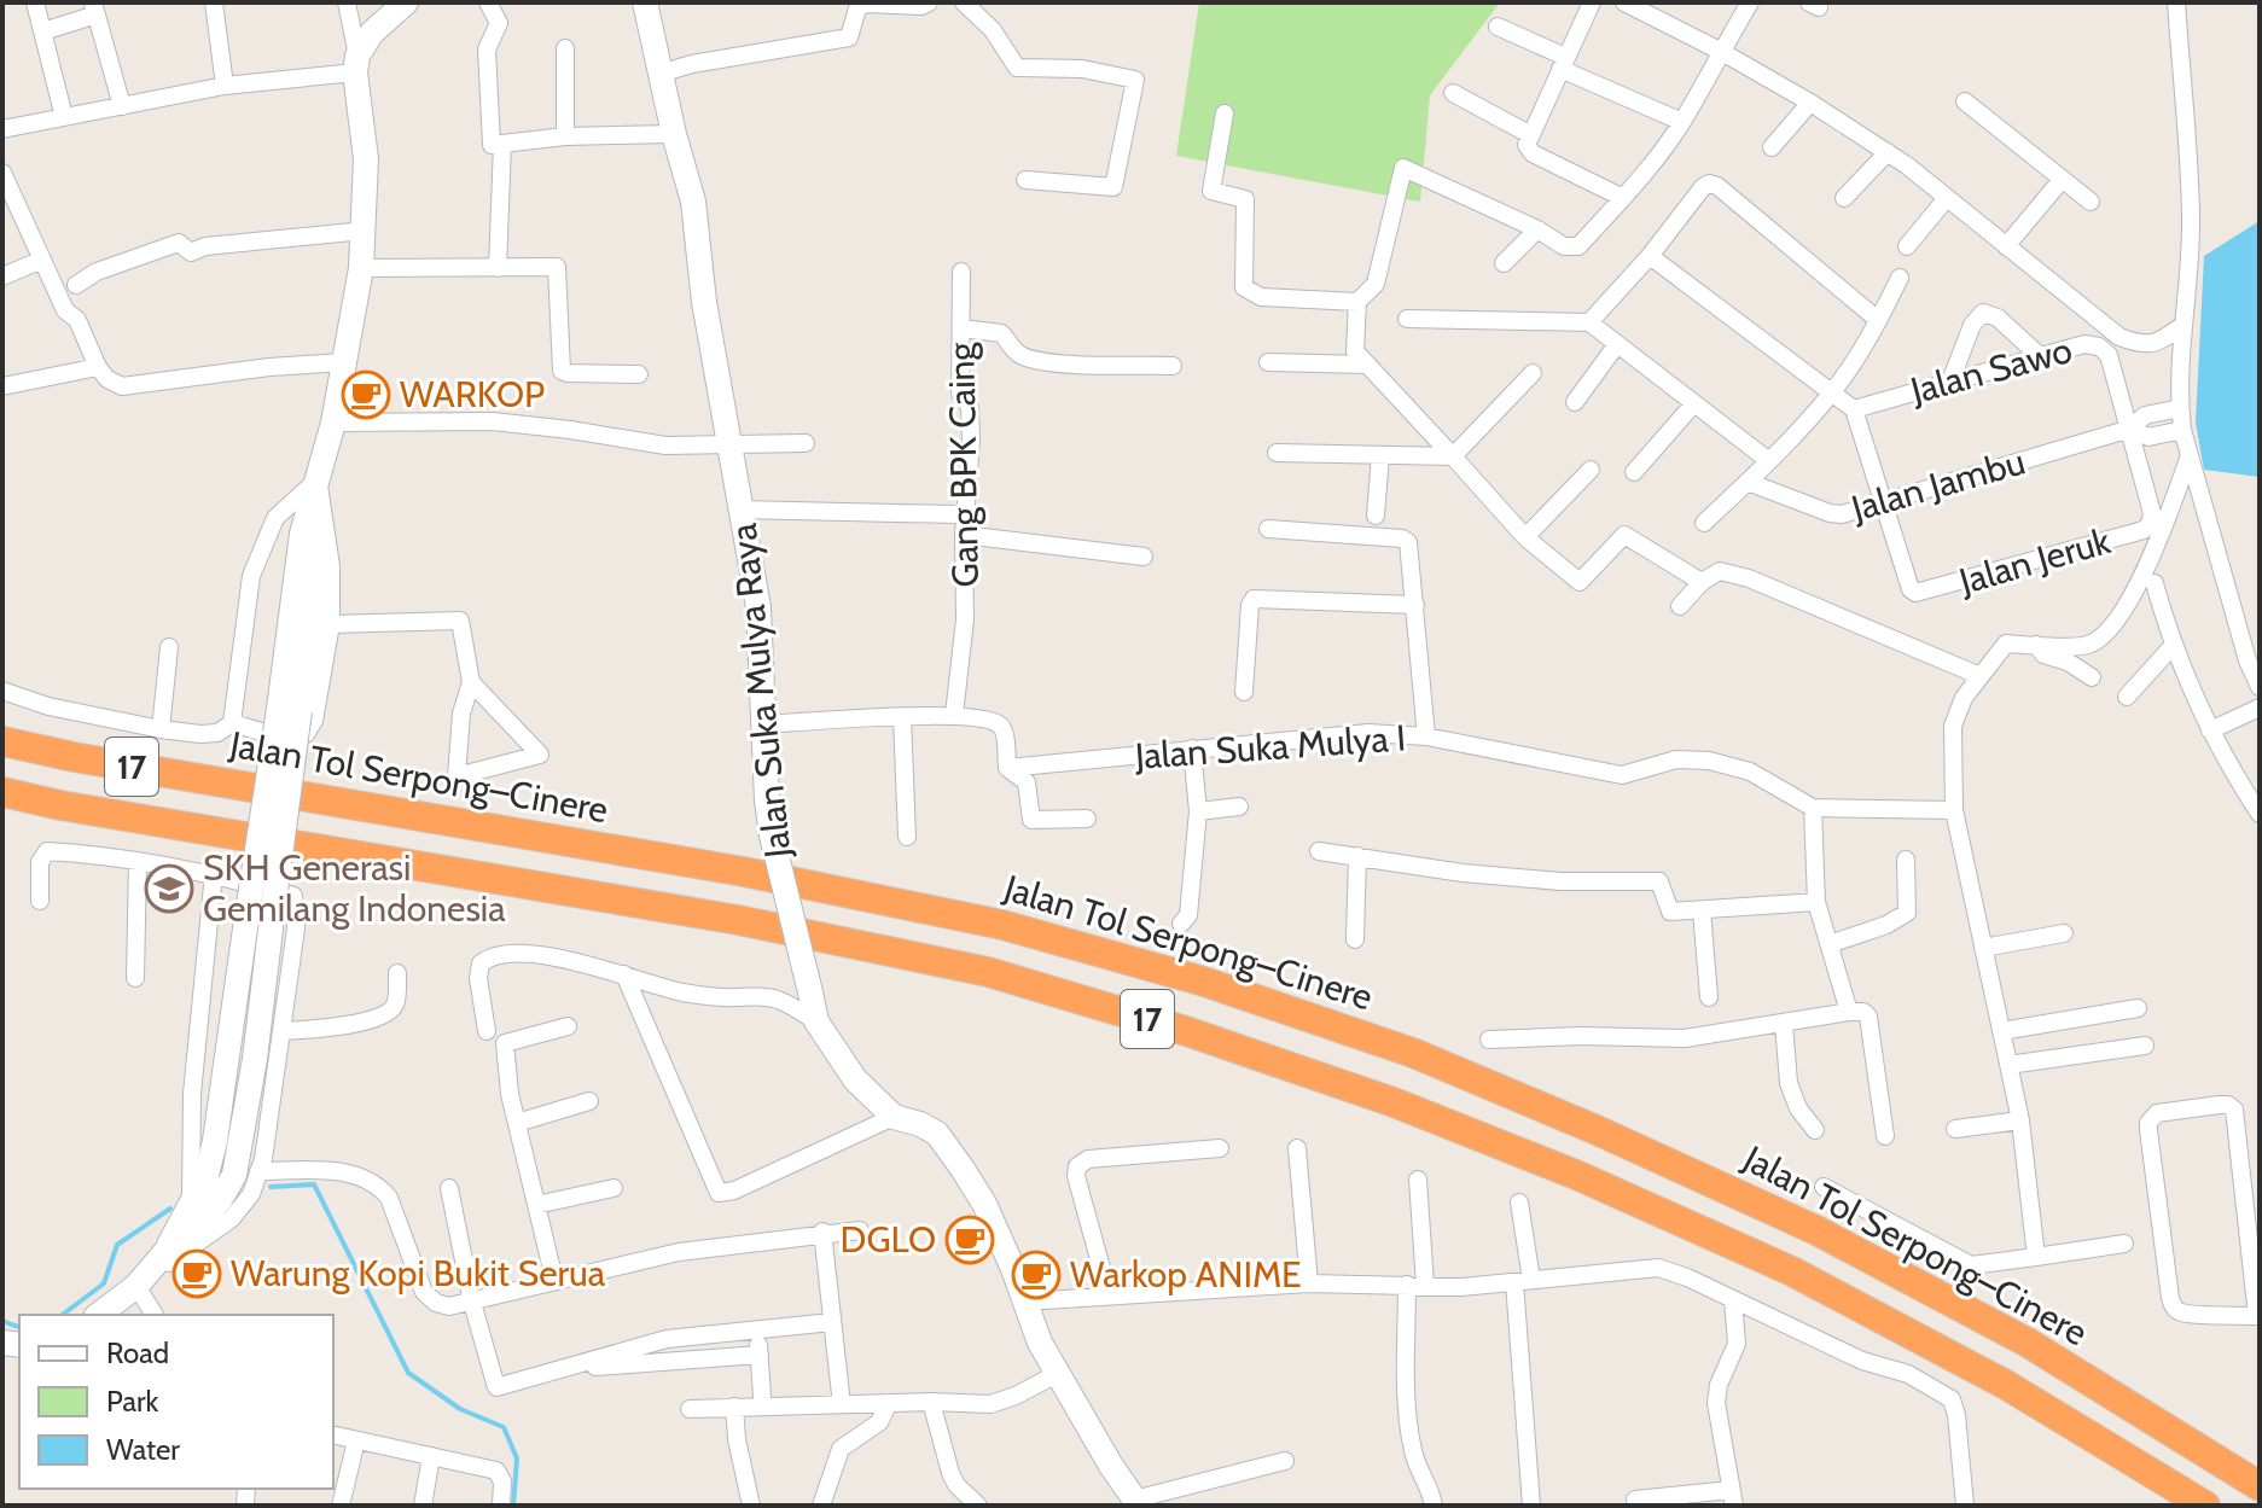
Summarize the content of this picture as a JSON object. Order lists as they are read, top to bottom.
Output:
{
  "streets": {
    "highway": ["17", "Jalan Tol Serpong–Cinere"],
    "main road": ["Jalan Suka Mulya Raya"],
    "street": [
      "Jalan Sawo",
      "Gang BPK Caing",
      "Jalan Jambu",
      "Jalan Jeruk",
      "Jalan Suka Mulya I"
    ]
  },
  "crossings": [
    ["Jalan Sawo", "Jalan Jambu"],
    ["Jalan Sawo", "Jalan Jeruk"],
    ["Jalan Jambu", "Jalan Jeruk"]
  ],
  "places": {
    "cafe": [
      "WARKOP",
      "DGLO",
      "Warung Kopi Bukit Serua",
      "Warkop ANIME"
    ],
    "school or university": ["SKH Generasi Gemilang Indonesia"]
  },
  "legend": ["Road", "Park", "Water"]
}
